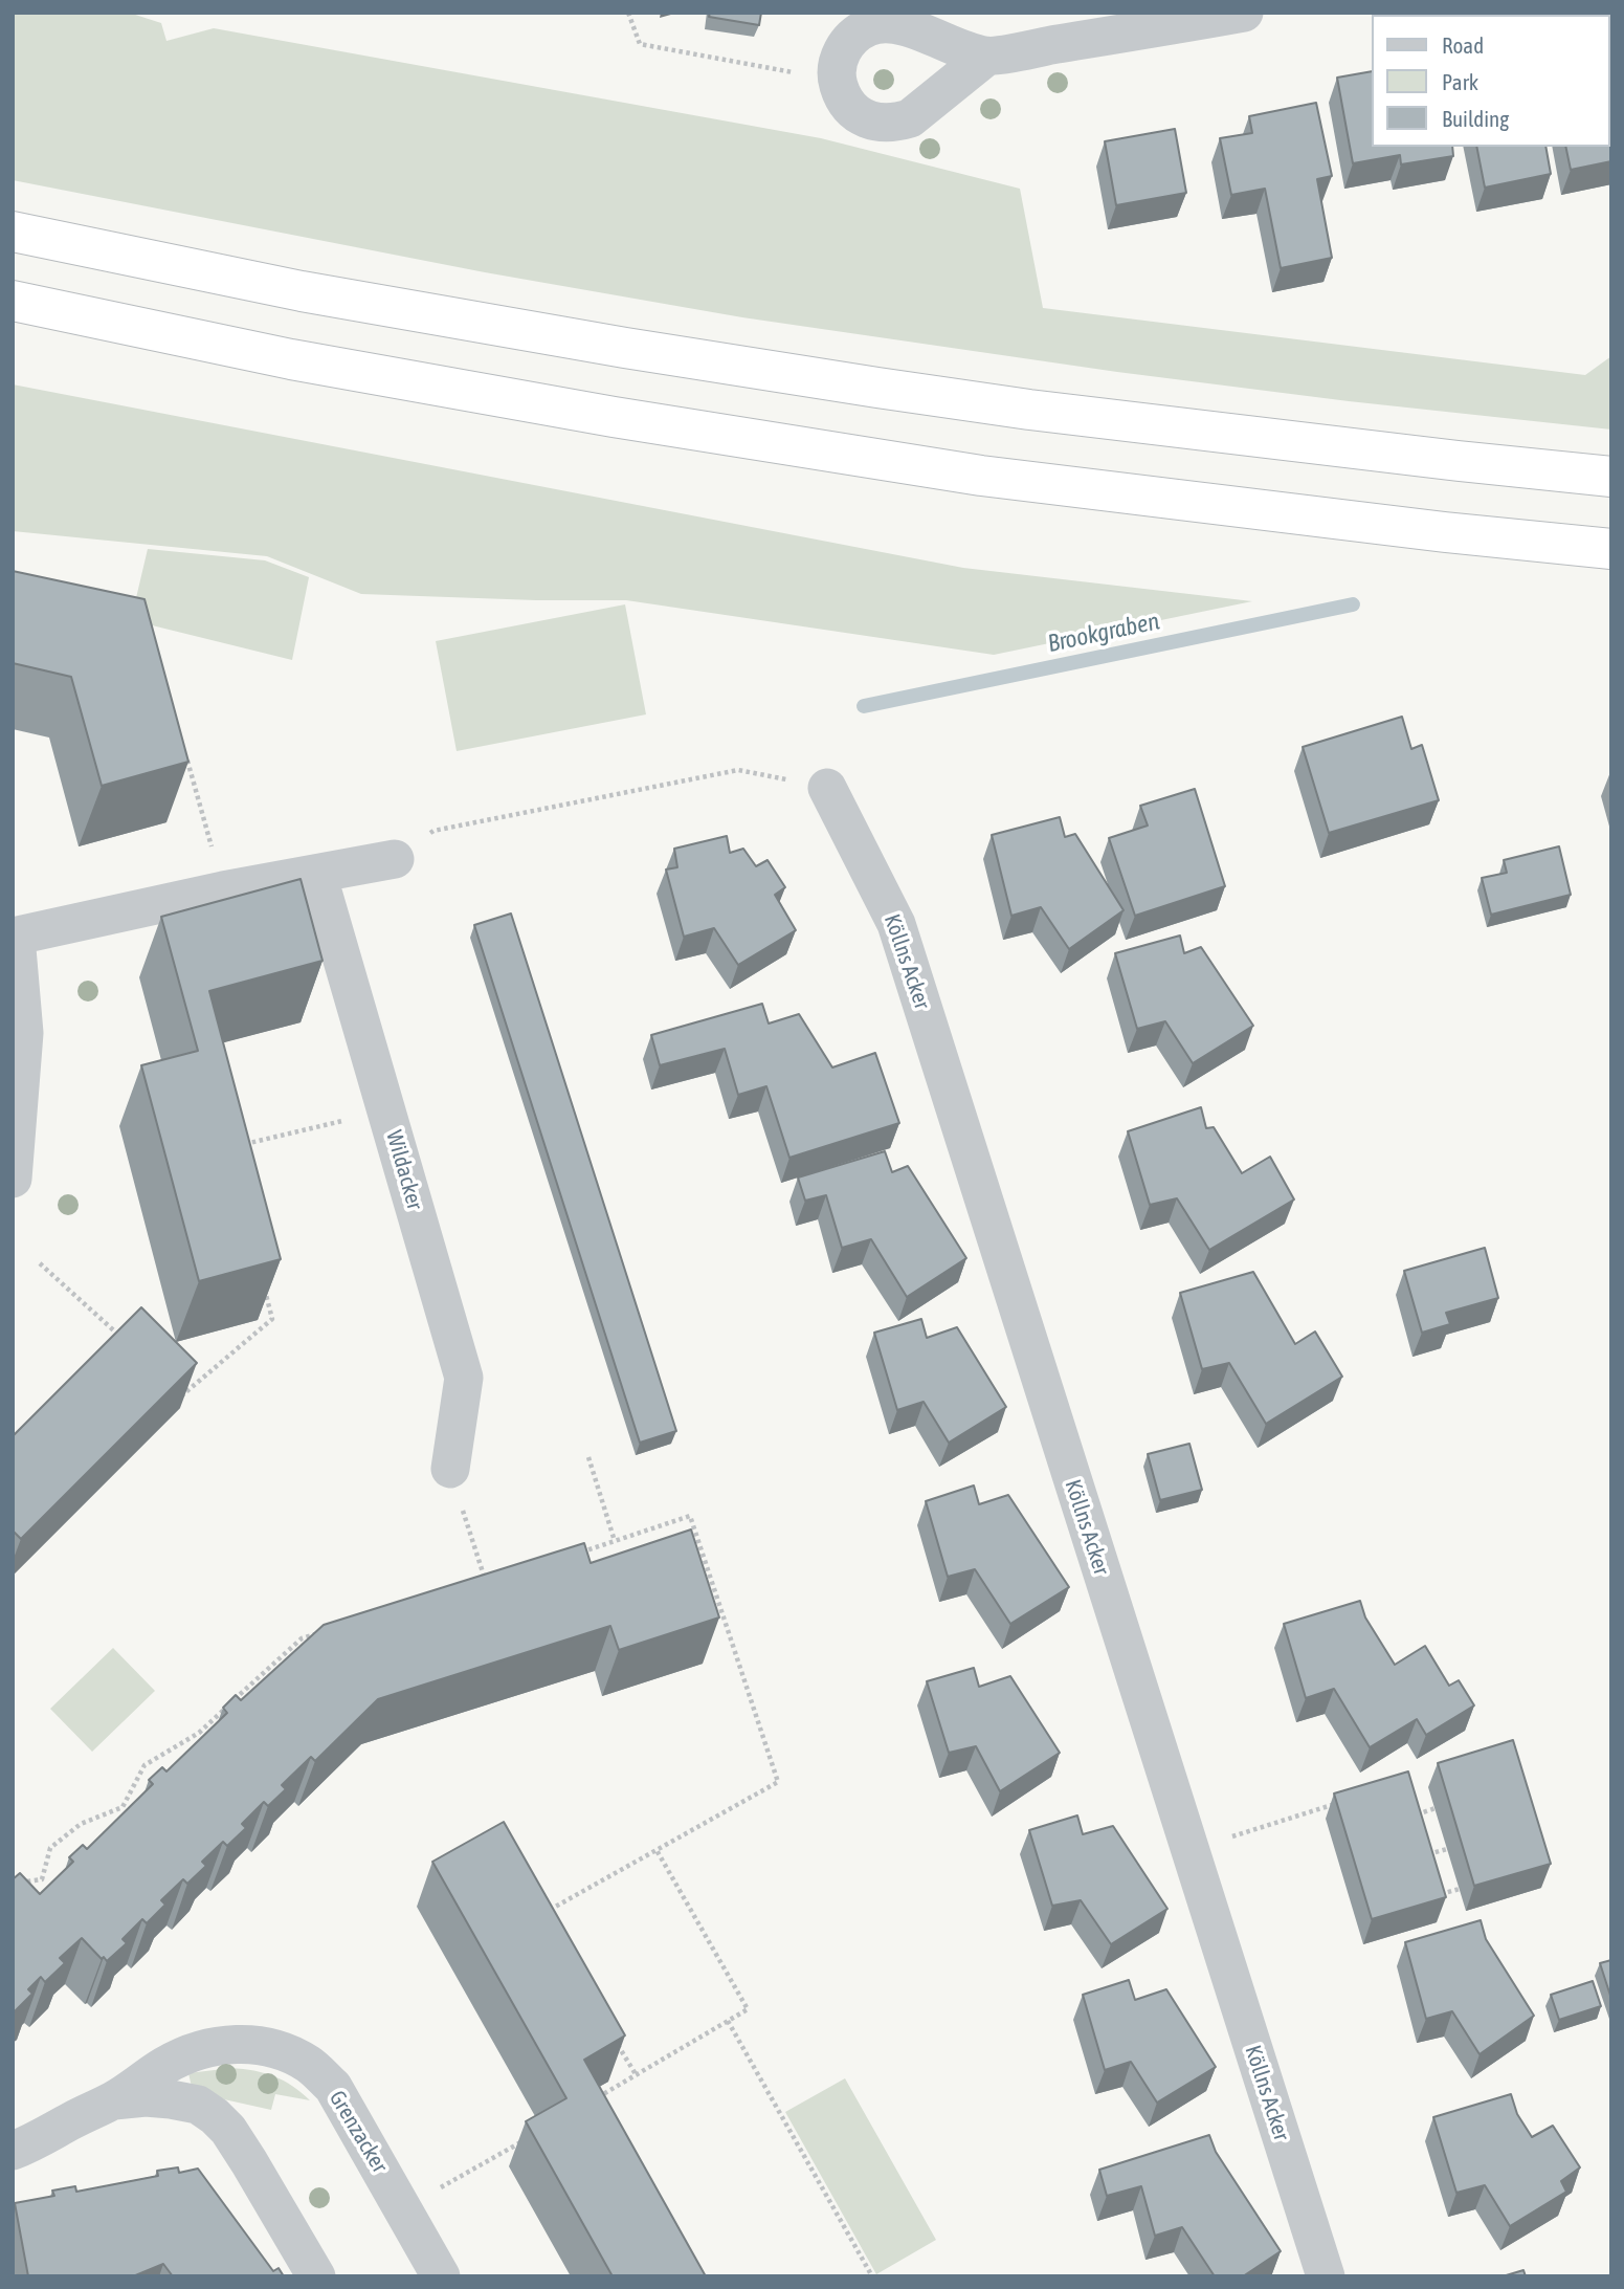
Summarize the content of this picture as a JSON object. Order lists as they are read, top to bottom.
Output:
{
  "streets": {
    "street": ["Köllns Acker", "Wildacker", "Grenzacker"]
  },
  "water": ["Brookgraben"],
  "legend": ["Road", "Park", "Building"]
}
